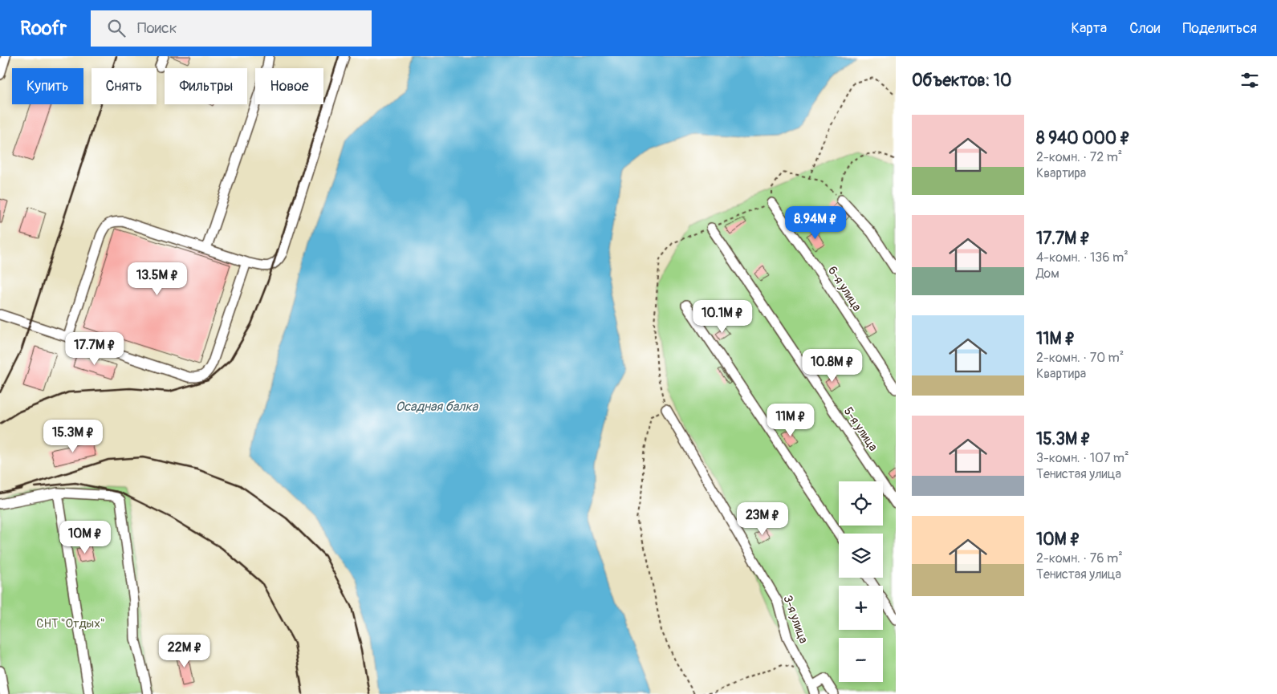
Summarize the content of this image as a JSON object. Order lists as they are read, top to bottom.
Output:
{
  "streets": {
    "street": ["6-я улица", "5-я улица", "3-я улица"]
  },
  "water": ["Осадная балка"],
  "parks": ["СНТ \"Отдых\""],
  "page": {
    "header": "Roofr",
    "search": "Поиск",
    "nav": ["Карта", "Слои", "Поделиться"],
    "heading": "Объектов: 10",
    "chip": [
      "Купить",
      "Снять",
      "Фильтры",
      "Новое"
    ],
    "list": [
      {
        "name": "8 940 000 ₽",
        "note": "2-комн. · 72 m² · Квартира"
      },
      {
        "name": "17.7M ₽",
        "note": "4-комн. · 136 m² · Дом"
      },
      {
        "name": "11M ₽",
        "note": "2-комн. · 70 m² · Квартира"
      },
      {
        "name": "15.3M ₽",
        "note": "3-комн. · 107 m² · Тенистая улица"
      },
      {
        "name": "10M ₽",
        "note": "2-комн. · 76 m² · Тенистая улица"
      }
    ],
    "price": [
      "8.94M ₽",
      "13.5M ₽",
      "10.1M ₽",
      "17.7M ₽",
      "10.8M ₽",
      "11M ₽",
      "15.3M ₽",
      "23M ₽",
      "10M ₽",
      "22M ₽"
    ],
    "map_buttons": ["+", "−"]
  }
}
